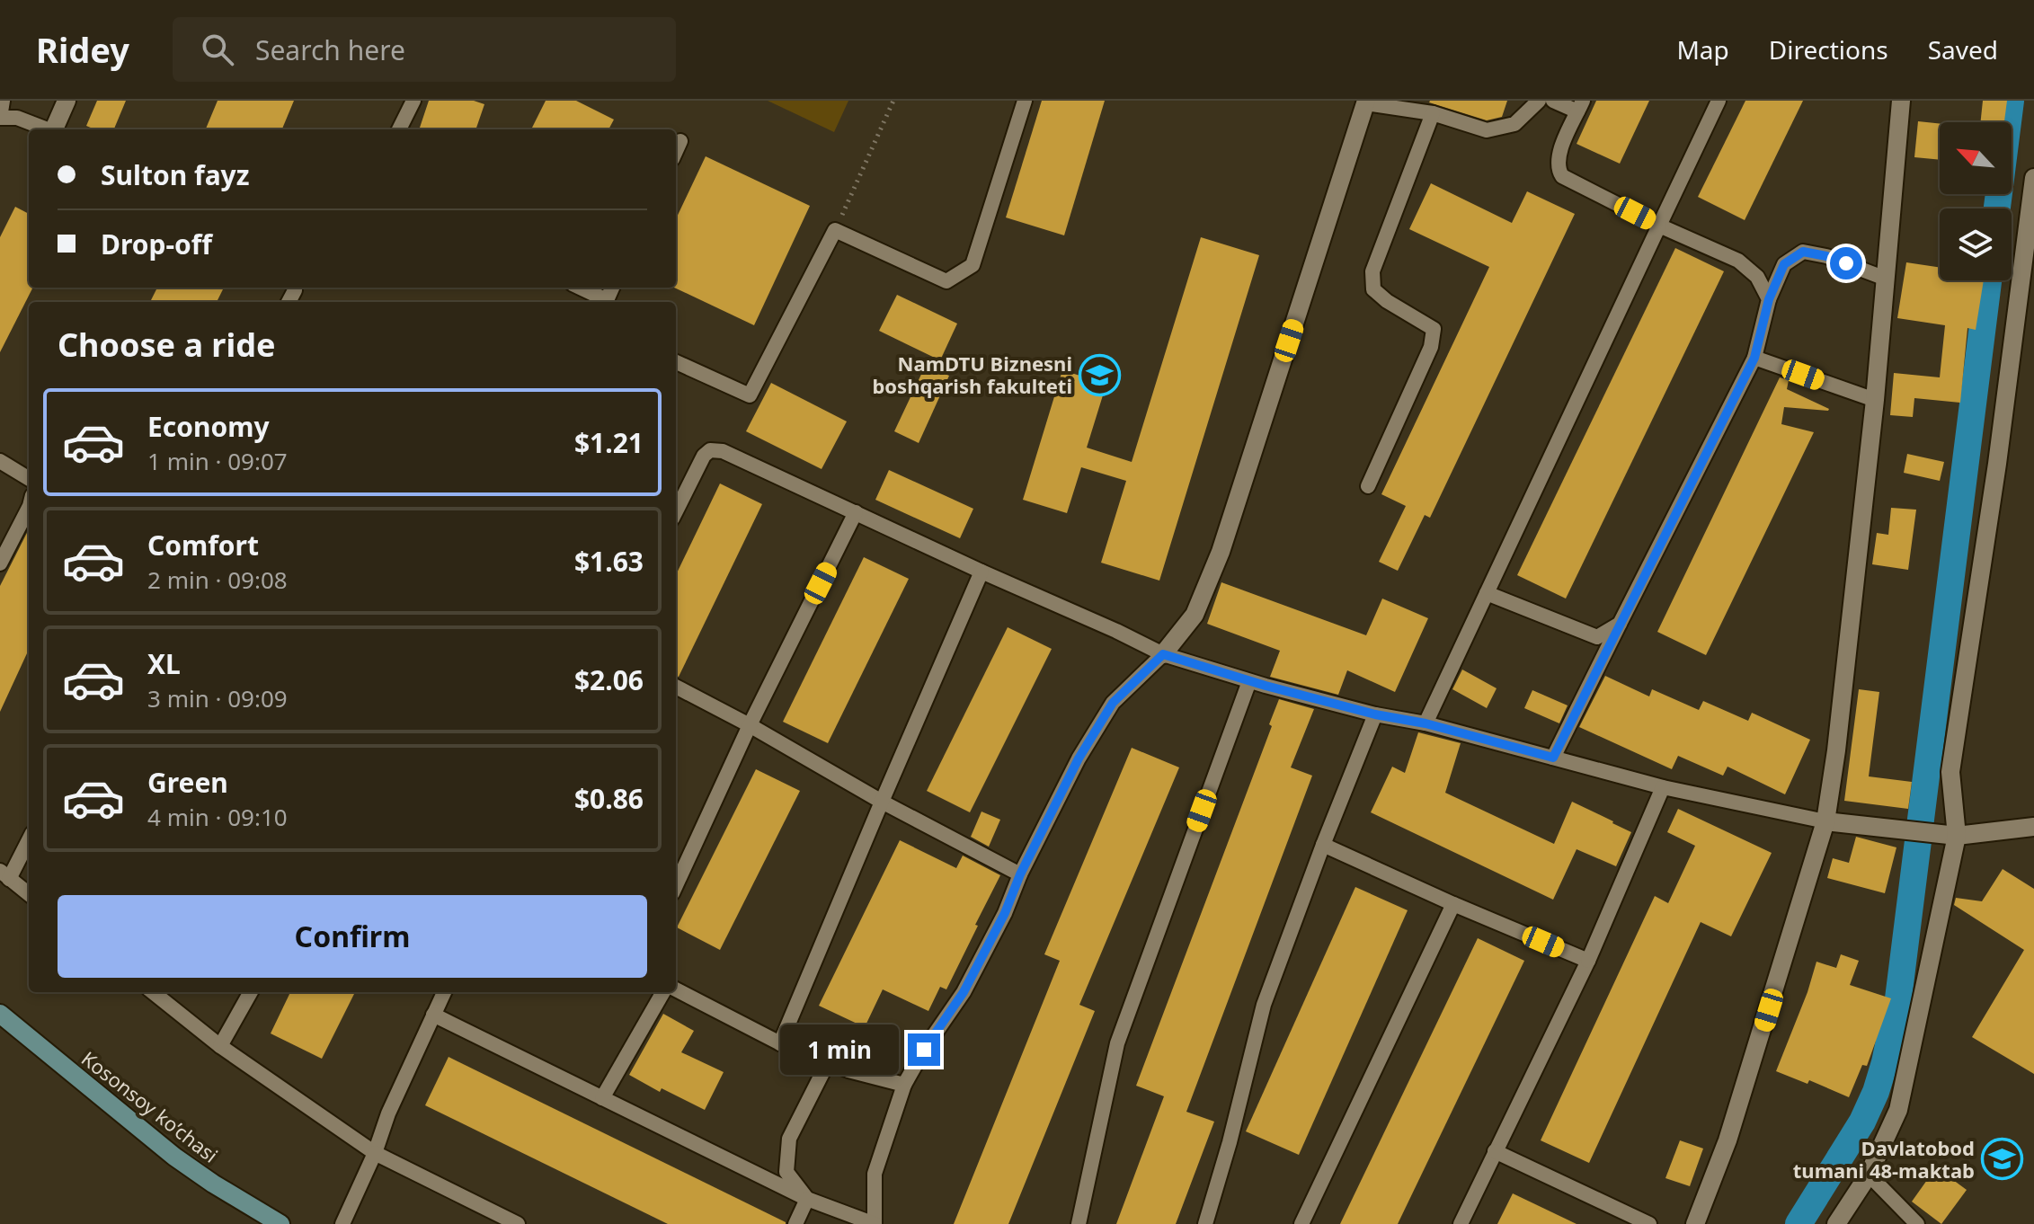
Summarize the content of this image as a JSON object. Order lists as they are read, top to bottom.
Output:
{
  "streets": {
    "main road": ["Kosonsoy ko’chasi"]
  },
  "places": {
    "school or university": ["NamDTU Biznesni boshqarish fakulteti", "Davlatobod tumani 48-maktab"]
  },
  "north": "top left",
  "page": {
    "header": "Ridey",
    "search": "Search here",
    "nav": ["Map", "Directions", "Saved"],
    "banner": ["Sulton fayz", "Drop-off"],
    "heading": "Choose a ride",
    "list": [
      {
        "name": "Economy",
        "note": "1 min · 09:07",
        "value": "$1.21"
      },
      {
        "name": "Comfort",
        "note": "2 min · 09:08",
        "value": "$1.63"
      },
      {
        "name": "XL",
        "note": "3 min · 09:09",
        "value": "$2.06"
      },
      {
        "name": "Green",
        "note": "4 min · 09:10",
        "value": "$0.86"
      }
    ],
    "buttons": "Confirm",
    "bubble": "1 min"
  }
}
